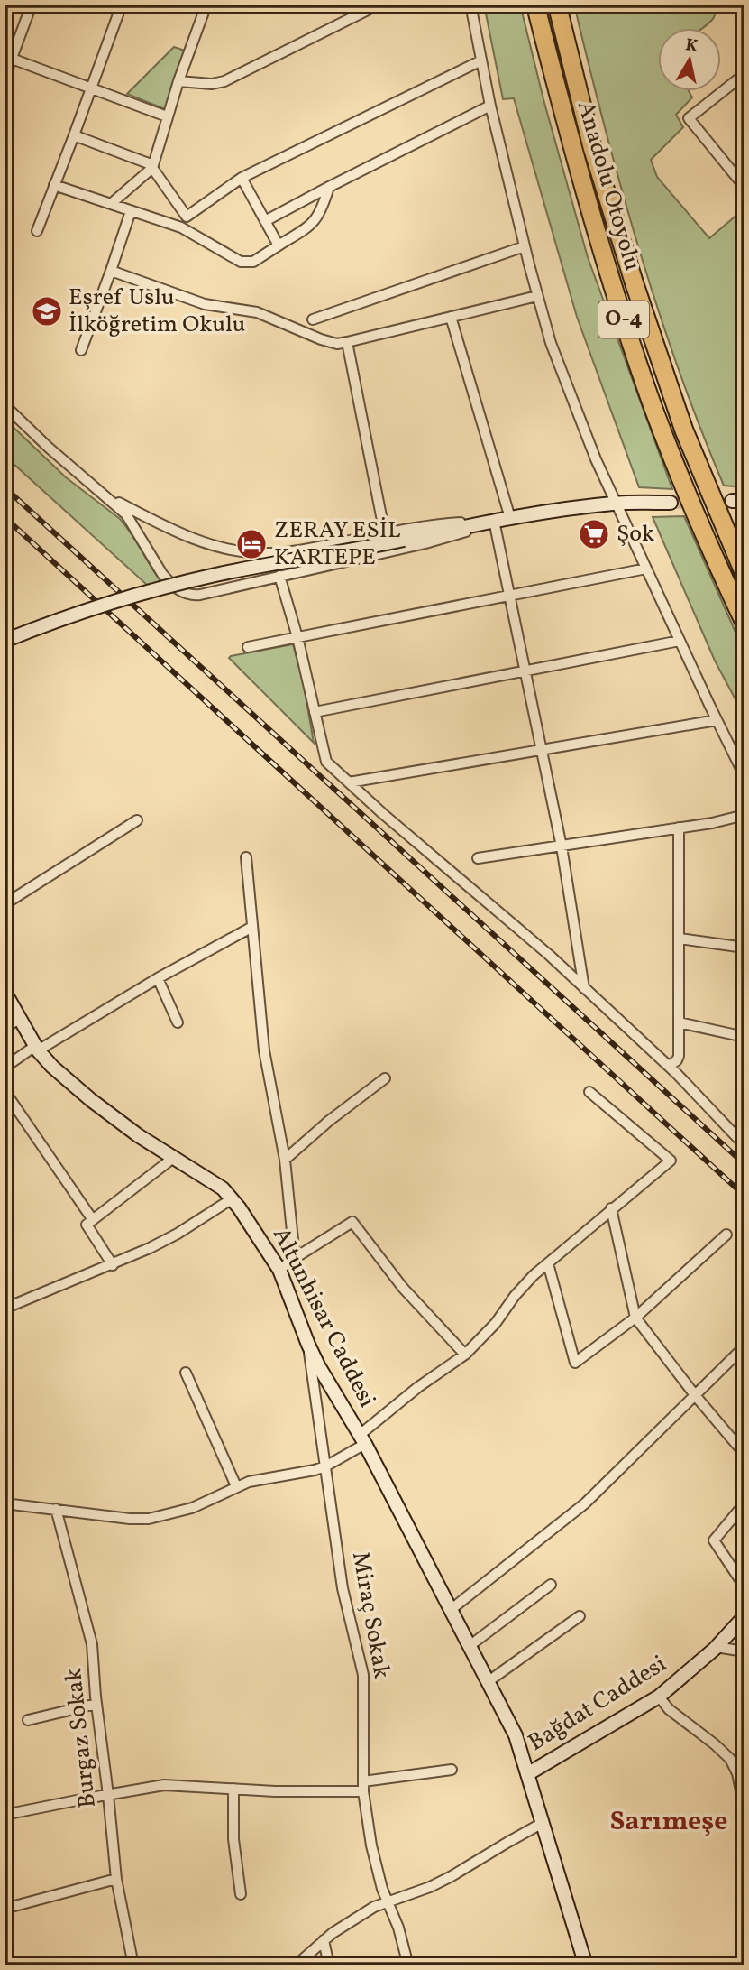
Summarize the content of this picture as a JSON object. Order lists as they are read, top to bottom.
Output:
{
  "streets": {
    "highway": ["Anadolu Otoyolu", "O-4"],
    "street": [
      "Altunhisar Caddesi",
      "Miraç Sokak",
      "Bağdat Caddesi",
      "Burgaz Sokak"
    ]
  },
  "crossings": [
    ["Altunhisar Caddesi", "Miraç Sokak"],
    ["Altunhisar Caddesi", "Bağdat Caddesi"]
  ],
  "districts": ["Sarımeşe"],
  "places": {
    "school or university": ["Eşref Uslu İlköğretim Okulu"],
    "supermarket": ["Şok"],
    "hotel": ["ZERAY ESİL KARTEPE"]
  },
  "north": "top"
}
